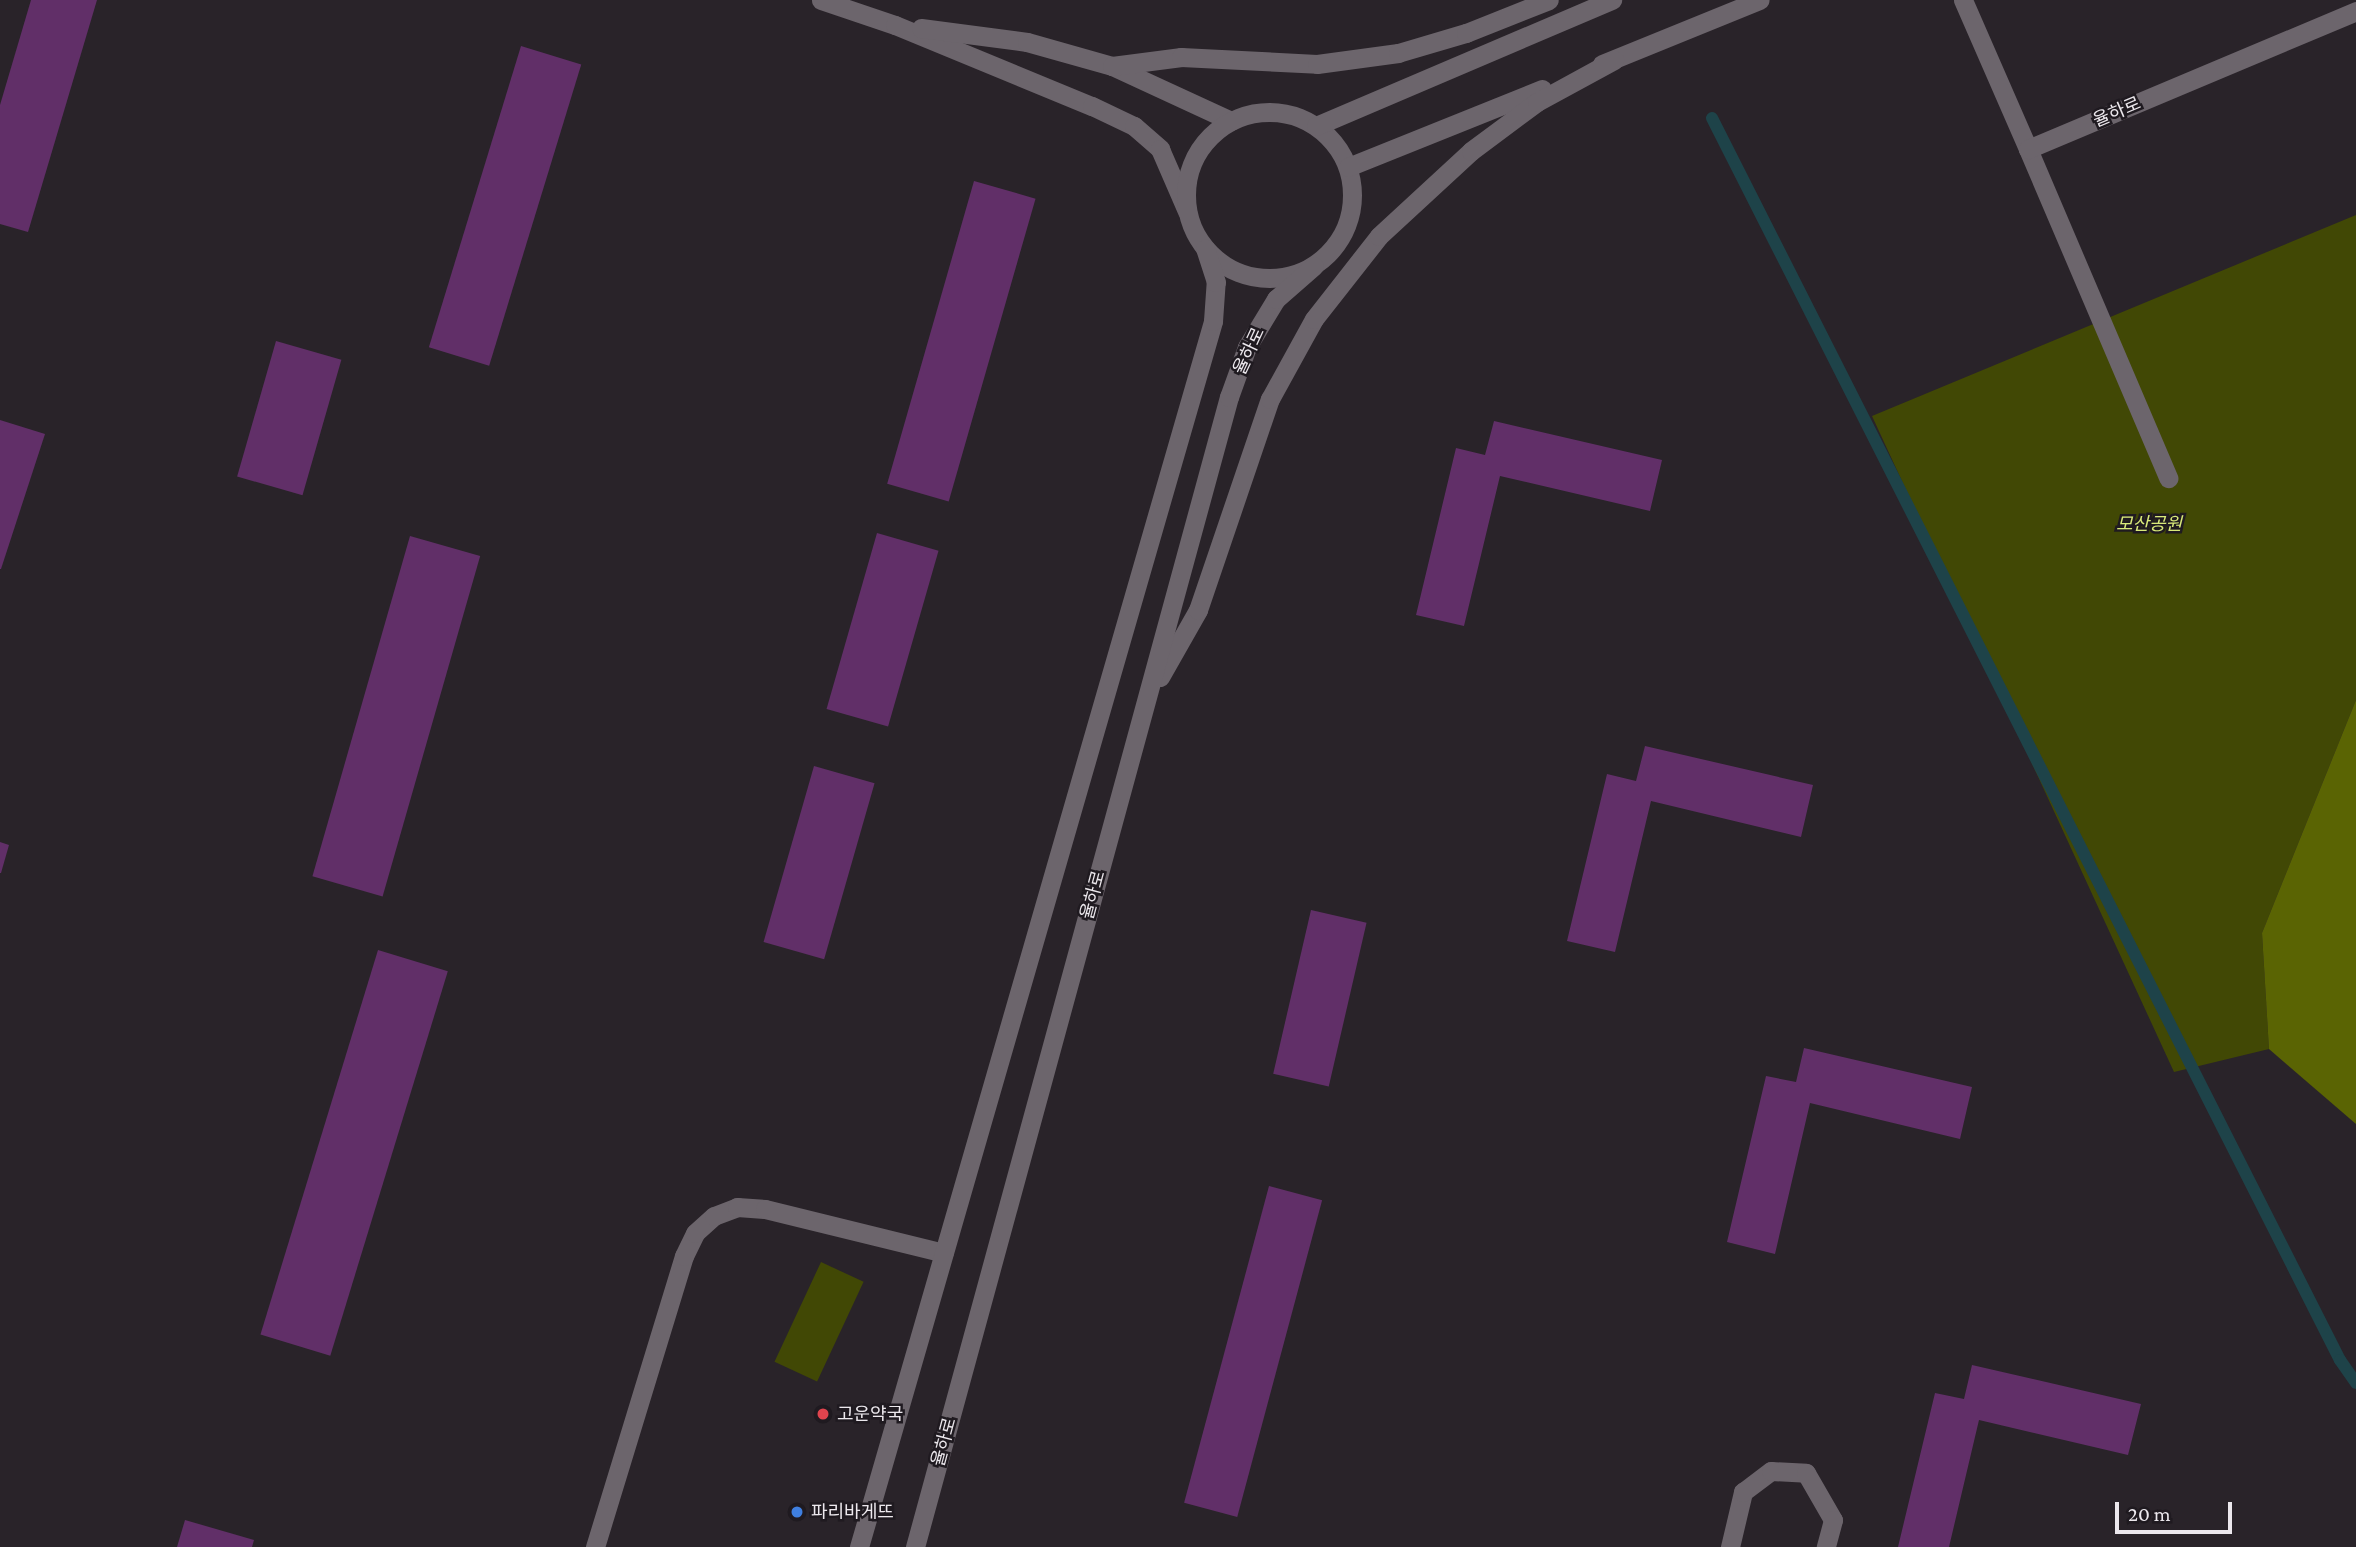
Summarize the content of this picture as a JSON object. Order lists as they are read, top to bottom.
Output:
{
  "streets": {
    "main road": ["율하로"]
  },
  "parks": ["모산공원"],
  "places": ["고운약국", "파리바게뜨"],
  "scale_bar": "20 m"
}
